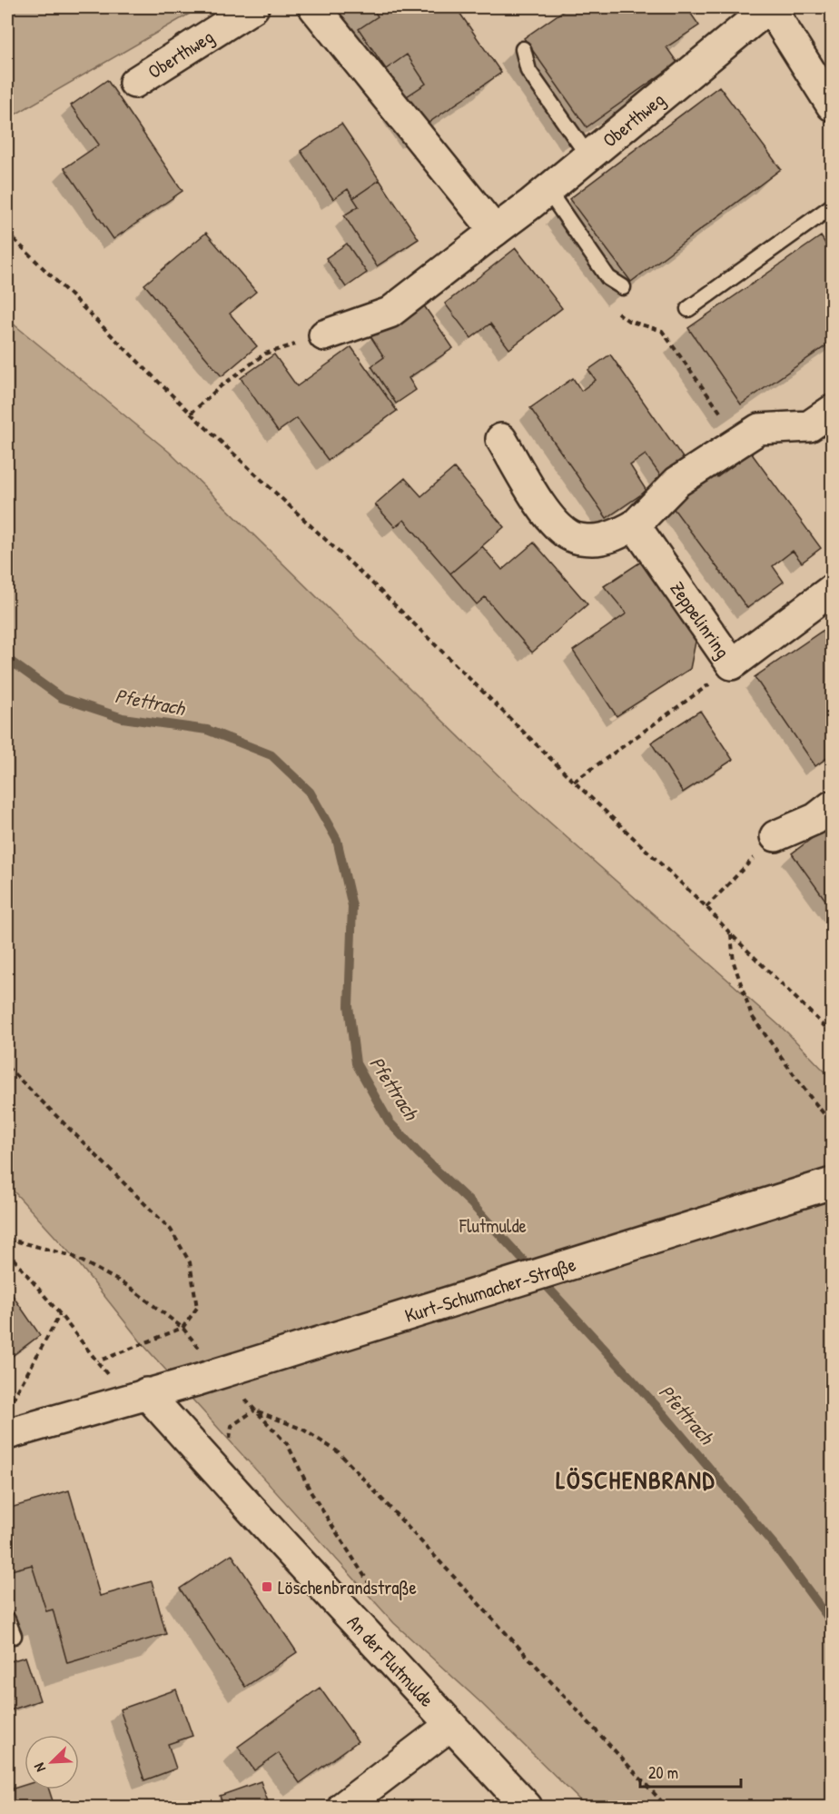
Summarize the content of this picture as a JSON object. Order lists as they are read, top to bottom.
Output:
{
  "streets": {
    "street": [
      "Oberthweg",
      "Zeppelinring",
      "Kurt-Schumacher-Straße",
      "An der Flutmulde"
    ]
  },
  "crossings": [
    ["Kurt-Schumacher-Straße", "An der Flutmulde"]
  ],
  "districts": ["LÖSCHENBRAND"],
  "water": ["Pfettrach"],
  "parks": ["Flutmulde"],
  "places": {
    "transit": ["Löschenbrandstraße"]
  },
  "scale_bar": "20 m",
  "north": "bottom left"
}
